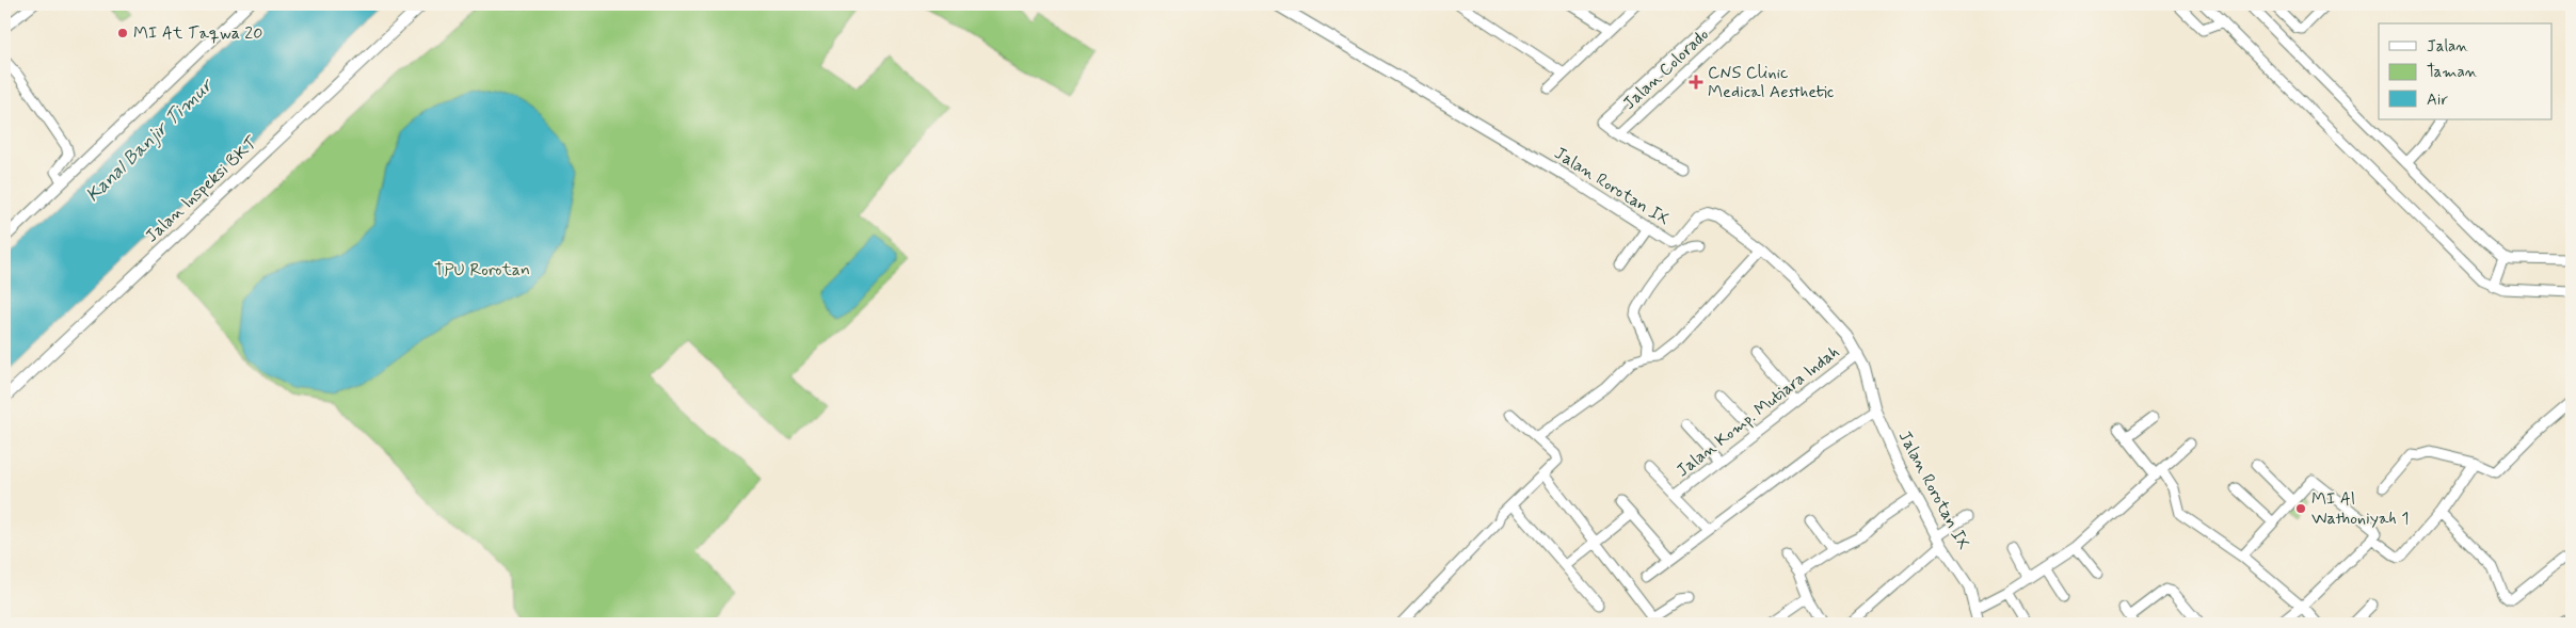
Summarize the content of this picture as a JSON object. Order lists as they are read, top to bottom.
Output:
{
  "streets": {
    "street": [
      "Jalan Colorado",
      "Jalan Rorotan IX",
      "Jalan Inspeksi BKT",
      "Jalan Komp. Mutiara Indah"
    ]
  },
  "crossings": [
    ["Jalan Rorotan IX", "Jalan Komp. Mutiara Indah"]
  ],
  "water": ["Kanal Banjir Timur"],
  "parks": ["TPU Rorotan"],
  "places": {
    "other": ["MI At Taqwa 20", "MI Al Wathoniyah 1"],
    "health": ["CNS Clinic Medical Aesthetic"]
  },
  "legend": ["Jalan", "Taman", "Air"]
}
